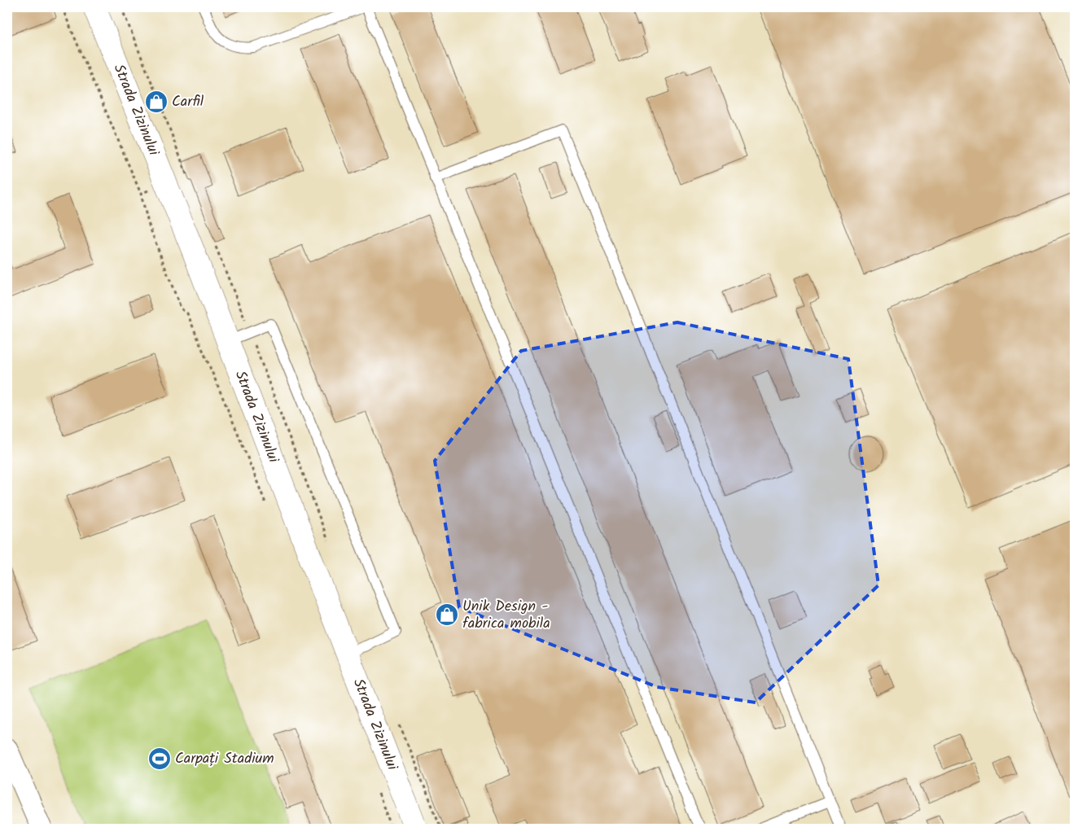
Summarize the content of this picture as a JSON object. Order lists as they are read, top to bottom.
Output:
{
  "streets": {
    "main road": ["Strada Zizinului"]
  },
  "places": {
    "shop": ["Carfil", "Unik Design - fabrica mobila"],
    "sports": ["Carpați Stadium"]
  }
}
